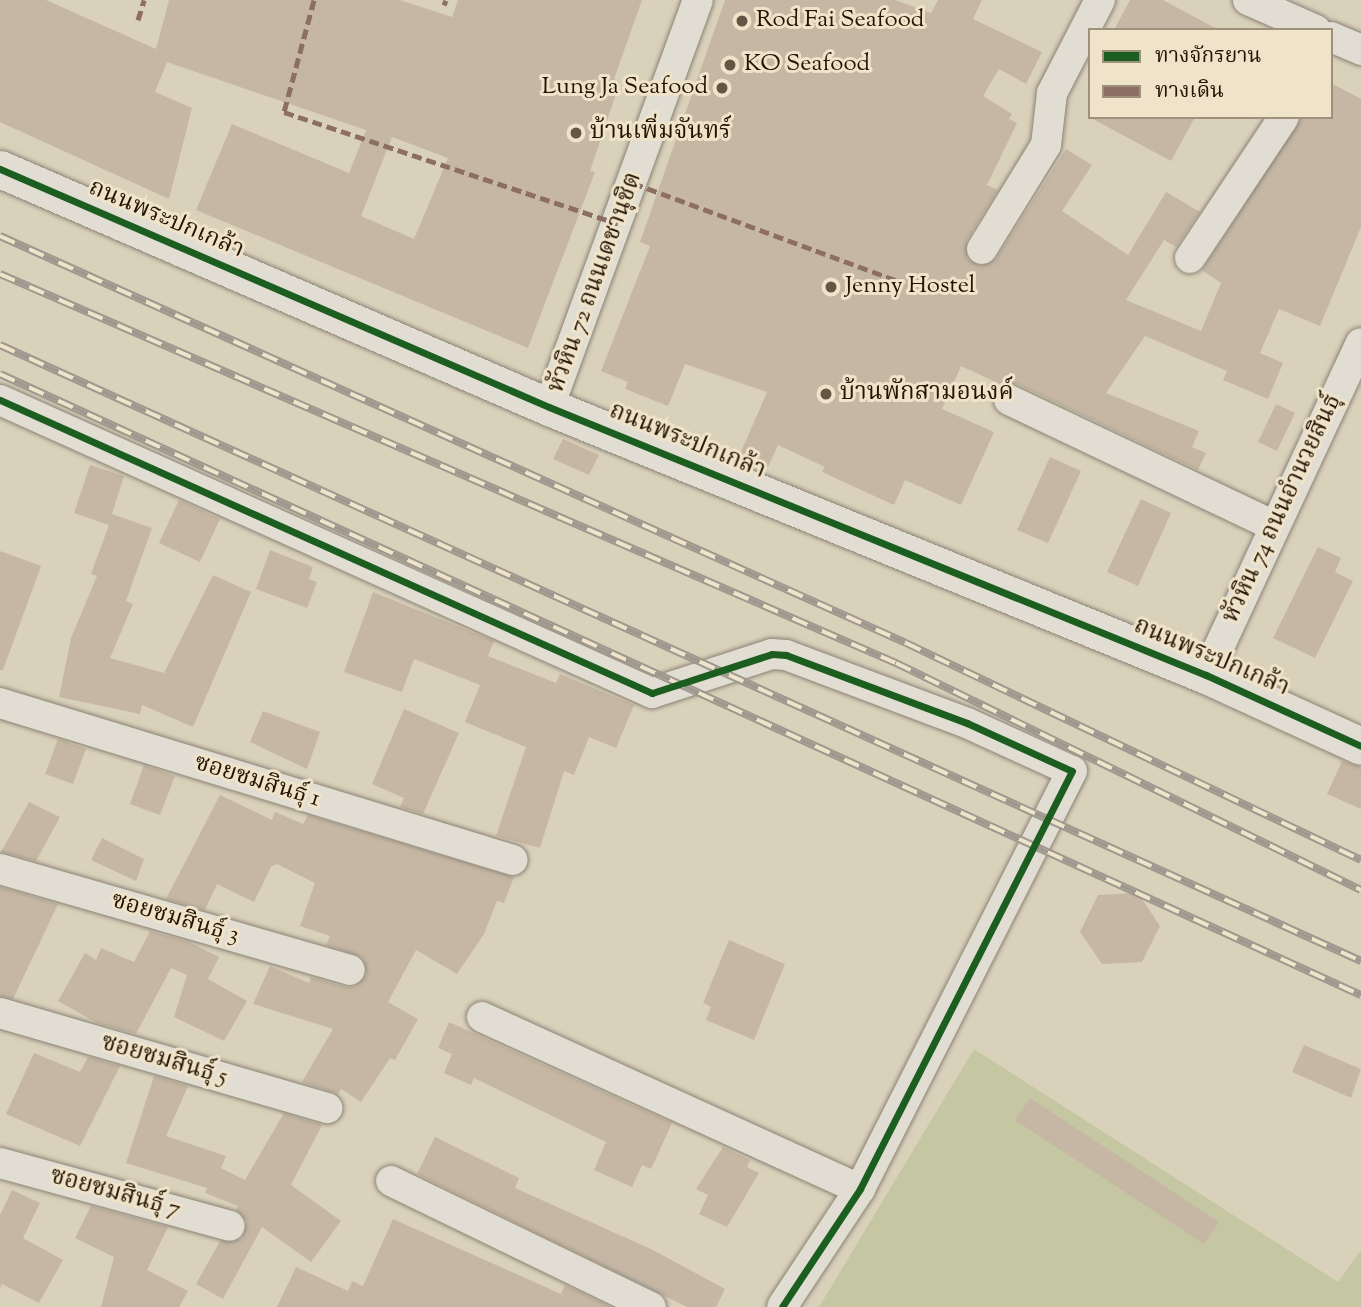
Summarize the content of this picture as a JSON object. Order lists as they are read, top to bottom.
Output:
{
  "streets": {
    "street": [
      "ถนนพระปกเกล้า",
      "หัวหิน 72 ถนนเดชานุชิต",
      "หัวหิน 74 ถนนอำนวยสินธุ์",
      "ซอยชมสินธุ์ 1",
      "ซอยชมสินธุ์ 3",
      "ซอยชมสินธุ์ 5",
      "ซอยชมสินธุ์ 7"
    ]
  },
  "crossings": [
    ["ถนนพระปกเกล้า", "หัวหิน 72 ถนนเดชานุชิต"],
    ["ถนนพระปกเกล้า", "หัวหิน 74 ถนนอำนวยสินธุ์"]
  ],
  "places": [
    "Rod Fai Seafood",
    "KO Seafood",
    "Lung Ja Seafood",
    "บ้านเพิ่มจันทร์",
    "Jenny Hostel",
    "บ้านพักสามอนงค์"
  ],
  "legend": ["ทางจักรยาน", "ทางเดิน"]
}
